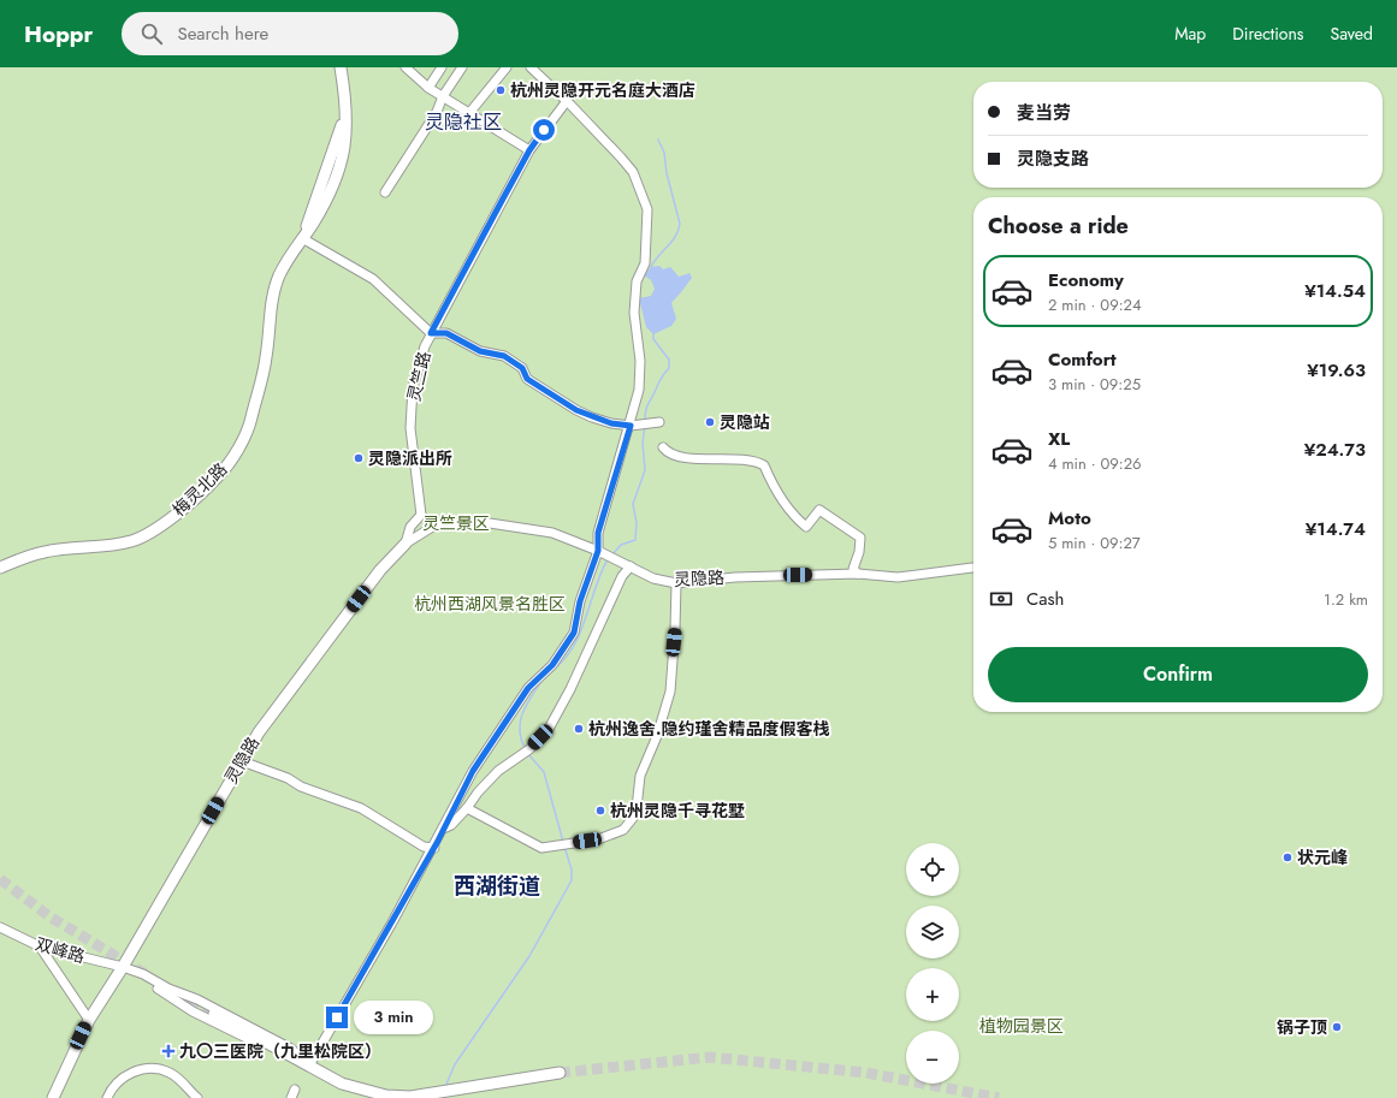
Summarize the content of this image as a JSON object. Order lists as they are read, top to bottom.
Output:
{
  "streets": {
    "main road": ["梅灵北路", "灵隐路"],
    "street": ["灵竺路", "双峰路"]
  },
  "crossings": [
    ["灵隐路", "双峰路"]
  ],
  "districts": ["灵隐社区", "西湖街道"],
  "parks": ["灵竺景区", "杭州西湖风景名胜区", "植物园景区"],
  "places": {
    "other": [
      "杭州灵隐开元名庭大酒店",
      "灵隐站",
      "灵隐派出所",
      "杭州逸舍.隐约瑾舍精品度假客栈",
      "杭州灵隐千寻花墅",
      "状元峰",
      "锅子顶"
    ],
    "health": ["九〇三医院（九里松院区）"]
  },
  "page": {
    "header": "Hoppr",
    "search": "Search here",
    "nav": ["Map", "Directions", "Saved"],
    "banner": ["麦当劳", "灵隐支路"],
    "heading": "Choose a ride",
    "list": [
      {
        "name": "Economy",
        "note": "2 min · 09:24",
        "value": "¥14.54"
      },
      {
        "name": "Comfort",
        "note": "3 min · 09:25",
        "value": "¥19.63"
      },
      {
        "name": "XL",
        "note": "4 min · 09:26",
        "value": "¥24.73"
      },
      {
        "name": "Moto",
        "note": "5 min · 09:27",
        "value": "¥14.74"
      }
    ],
    "pay": ["Cash", "1.2 km"],
    "buttons": "Confirm",
    "map_buttons": ["+", "−"],
    "bubble": "3 min"
  }
}
